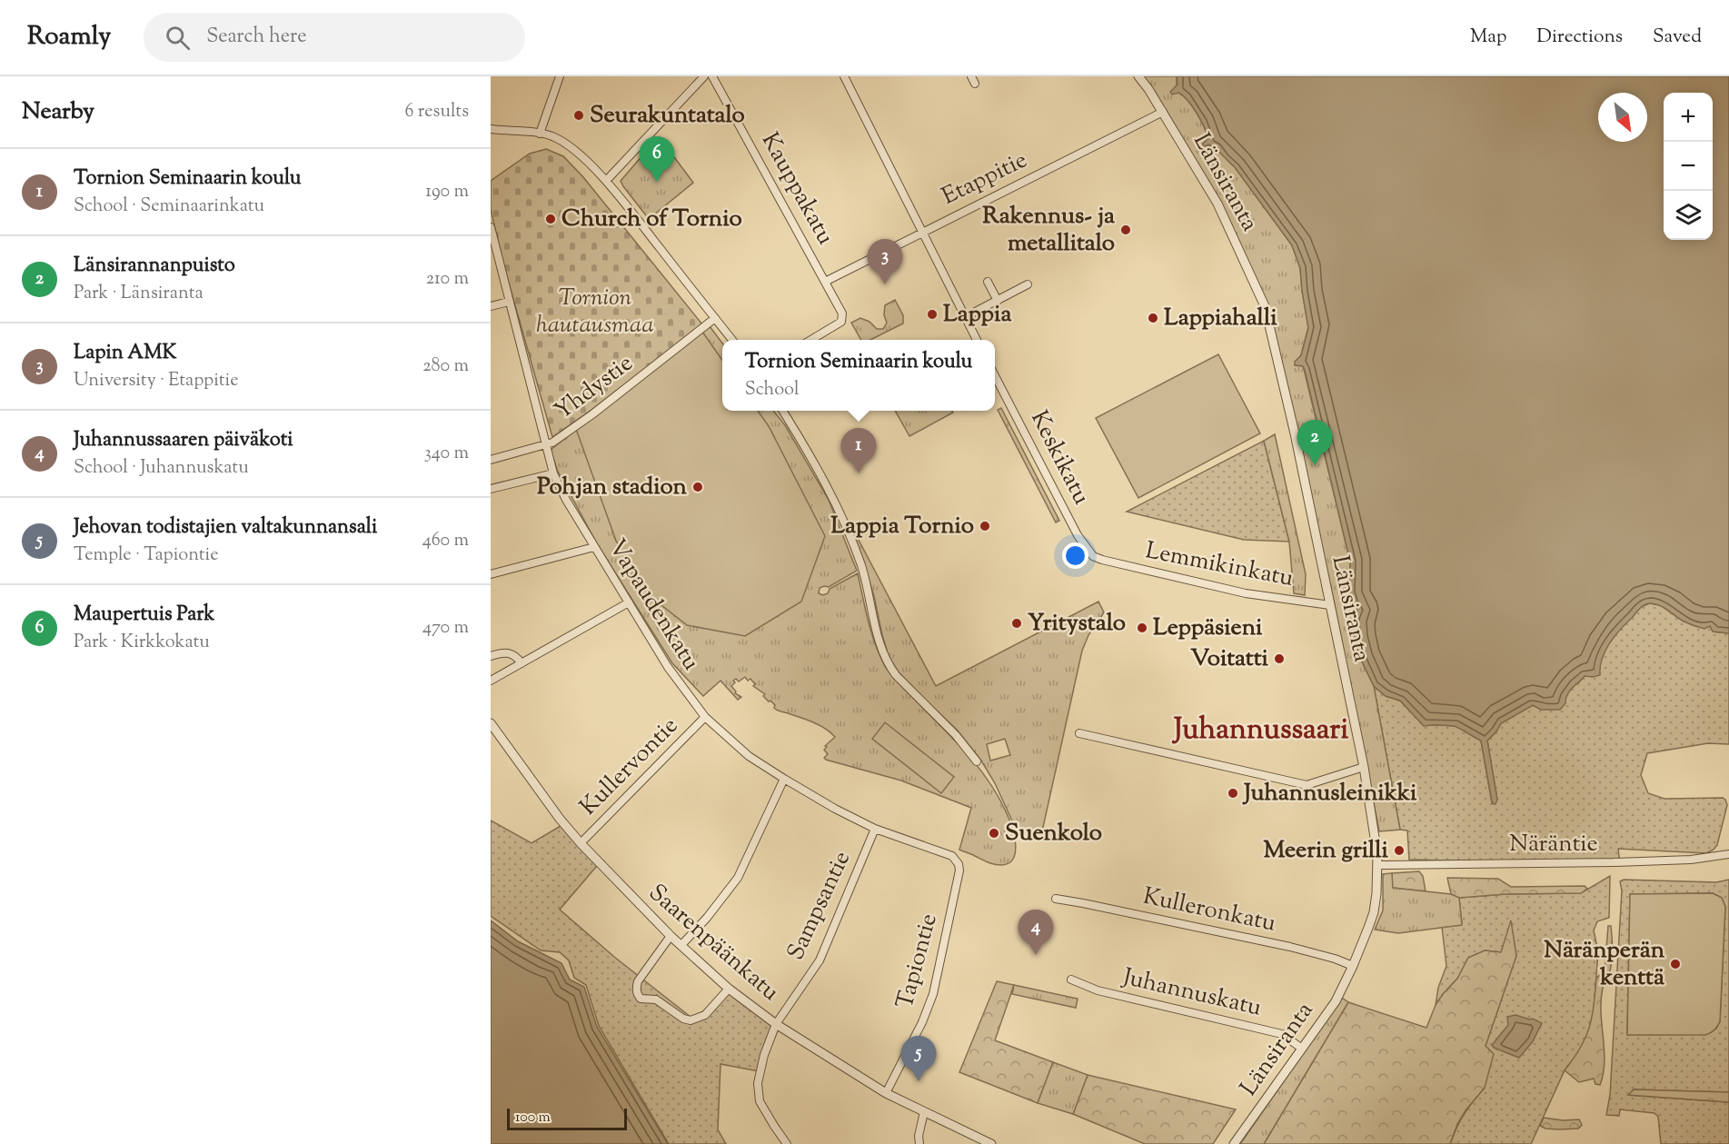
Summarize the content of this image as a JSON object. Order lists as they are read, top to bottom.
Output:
{
  "streets": {
    "street": [
      "Etappitie",
      "Länsiranta",
      "Kauppakatu",
      "Yhdystie",
      "Keskikatu",
      "Lemmikinkatu",
      "Vapaudenkatu",
      "Kullervontie",
      "Näräntie",
      "Sampsantie",
      "Kulleronkatu",
      "Saarenpäänkatu",
      "Tapiontie",
      "Juhannuskatu"
    ]
  },
  "crossings": [
    ["Etappitie", "Länsiranta"],
    ["Etappitie", "Kauppakatu"],
    ["Länsiranta", "Lemmikinkatu"],
    ["Länsiranta", "Näräntie"],
    ["Länsiranta", "Kulleronkatu"],
    ["Länsiranta", "Juhannuskatu"],
    ["Yhdystie", "Vapaudenkatu"],
    ["Keskikatu", "Lemmikinkatu"],
    ["Vapaudenkatu", "Kullervontie"],
    ["Vapaudenkatu", "Sampsantie"],
    ["Vapaudenkatu", "Tapiontie"],
    ["Kullervontie", "Saarenpäänkatu"],
    ["Sampsantie", "Saarenpäänkatu"],
    ["Saarenpäänkatu", "Tapiontie"]
  ],
  "districts": ["Juhannussaari"],
  "parks": ["Tornion hautausmaa"],
  "places": [
    "Seurakuntatalo",
    "Church of Tornio",
    "Rakennus- ja metallitalo",
    "Lappia",
    "Lappiahalli",
    "Pohjan stadion",
    "Lappia Tornio",
    "Yritystalo",
    "Leppäsieni",
    "Voitatti",
    "Juhannusleinikki",
    "Suenkolo",
    "Meerin grilli",
    "Näränperän kenttä"
  ],
  "scale_bar": "100 m",
  "north": "bottom right",
  "page": {
    "header": "Roamly",
    "search": "Search here",
    "nav": ["Map", "Directions", "Saved"],
    "heading": ["Nearby", "6 results"],
    "map_buttons": ["+", "−"],
    "pins": [
      "6",
      "3",
      "2",
      "1",
      "4",
      "5"
    ],
    "list": [
      {
        "mark": "1",
        "name": "Tornion Seminaarin koulu",
        "note": "School · Seminaarinkatu",
        "value": "190 m"
      },
      {
        "mark": "2",
        "name": "Länsirannanpuisto",
        "note": "Park · Länsiranta",
        "value": "210 m"
      },
      {
        "mark": "3",
        "name": "Lapin AMK",
        "note": "University · Etappitie",
        "value": "280 m"
      },
      {
        "mark": "4",
        "name": "Juhannussaaren päiväkoti",
        "note": "School · Juhannuskatu",
        "value": "340 m"
      },
      {
        "mark": "5",
        "name": "Jehovan todistajien valtakunnansali",
        "note": "Temple · Tapiontie",
        "value": "460 m"
      },
      {
        "mark": "6",
        "name": "Maupertuis Park",
        "note": "Park · Kirkkokatu",
        "value": "470 m"
      }
    ],
    "popup": ["Tornion Seminaarin koulu", "School"],
    "scale": "100 m"
  }
}
